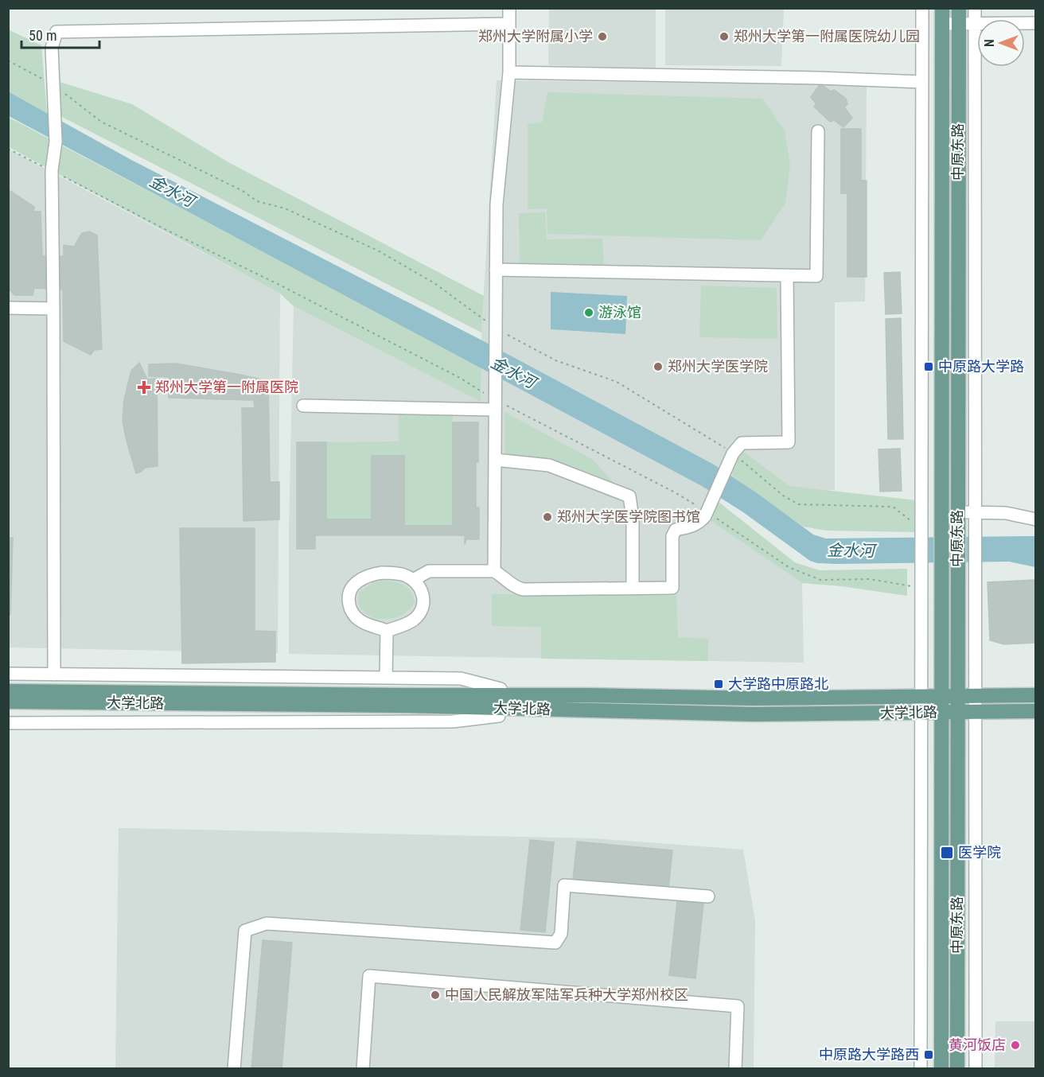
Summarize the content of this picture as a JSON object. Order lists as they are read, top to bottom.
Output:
{
  "streets": {
    "main road": ["中原东路", "大学北路"]
  },
  "crossings": [
    ["中原东路", "大学北路"]
  ],
  "water": ["金水河"],
  "places": {
    "other": [
      "郑州大学附属小学",
      "郑州大学第一附属医院幼儿园",
      "游泳馆",
      "郑州大学医学院",
      "郑州大学医学院图书馆",
      "中国人民解放军陆军兵种大学郑州校区",
      "黄河饭店"
    ],
    "transit": [
      "中原路大学路",
      "大学路中原路北",
      "医学院",
      "中原路大学路西"
    ],
    "health": ["郑州大学第一附属医院"]
  },
  "scale_bar": "50 m",
  "north": "left"
}
